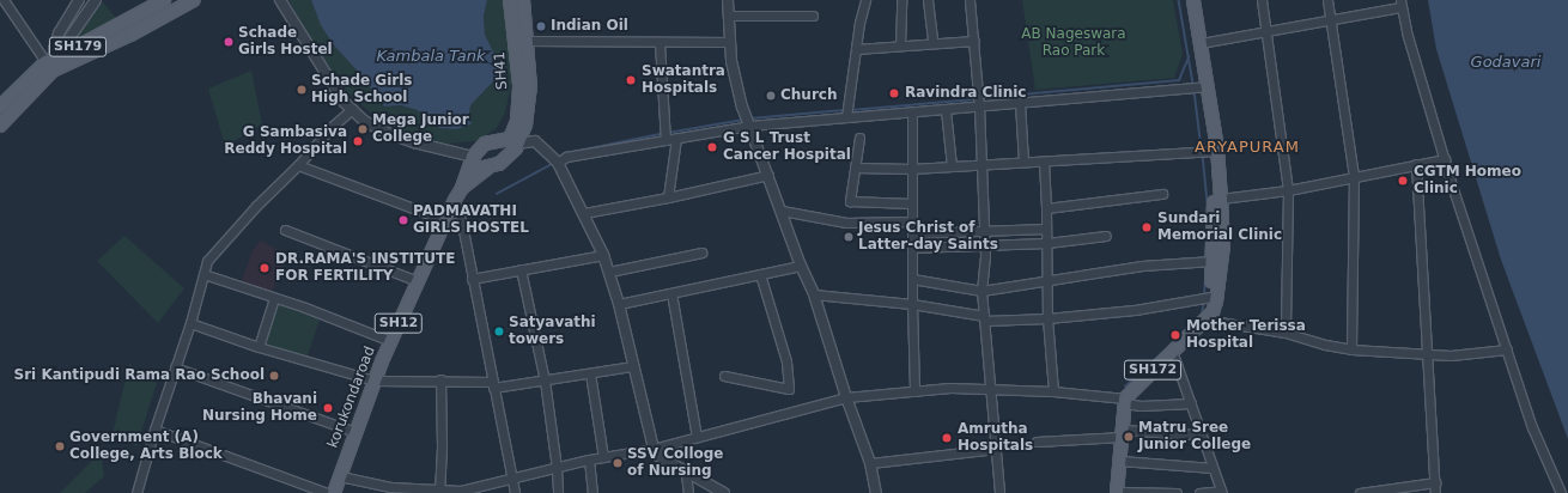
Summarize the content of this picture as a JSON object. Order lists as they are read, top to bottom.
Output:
{
  "streets": {
    "main road": [
      "SH179",
      "SH41",
      "SH12",
      "SH172",
      "korukondaroad"
    ]
  },
  "crossings": [
    ["SH41", "korukondaroad"],
    ["SH12", "korukondaroad"]
  ],
  "districts": ["ARYAPURAM"],
  "water": ["Kambala Tank", "Godavari"],
  "parks": ["AB Nageswara Rao Park"],
  "places": [
    "Indian Oil",
    "Schade Girls Hostel",
    "Swatantra Hospitals",
    "Schade Girls High School",
    "Ravindra Clinic",
    "Church",
    "Mega Junior College",
    "G Sambasiva Reddy Hospital",
    "G S L Trust Cancer Hospital",
    "CGTM Homeo Clinic",
    "PADMAVATHI GIRLS HOSTEL",
    "Sundari Memorial Clinic",
    "Jesus Christ of Latter-day Saints",
    "DR.RAMA'S INSTITUTE FOR FERTILITY",
    "Satyavathi towers",
    "Mother Terissa Hospital",
    "Sri Kantipudi Rama Rao School",
    "Bhavani Nursing Home",
    "Matru Sree Junior College",
    "Amrutha Hospitals",
    "Government (A) College, Arts Block",
    "SSV Colloge of Nursing"
  ]
}
